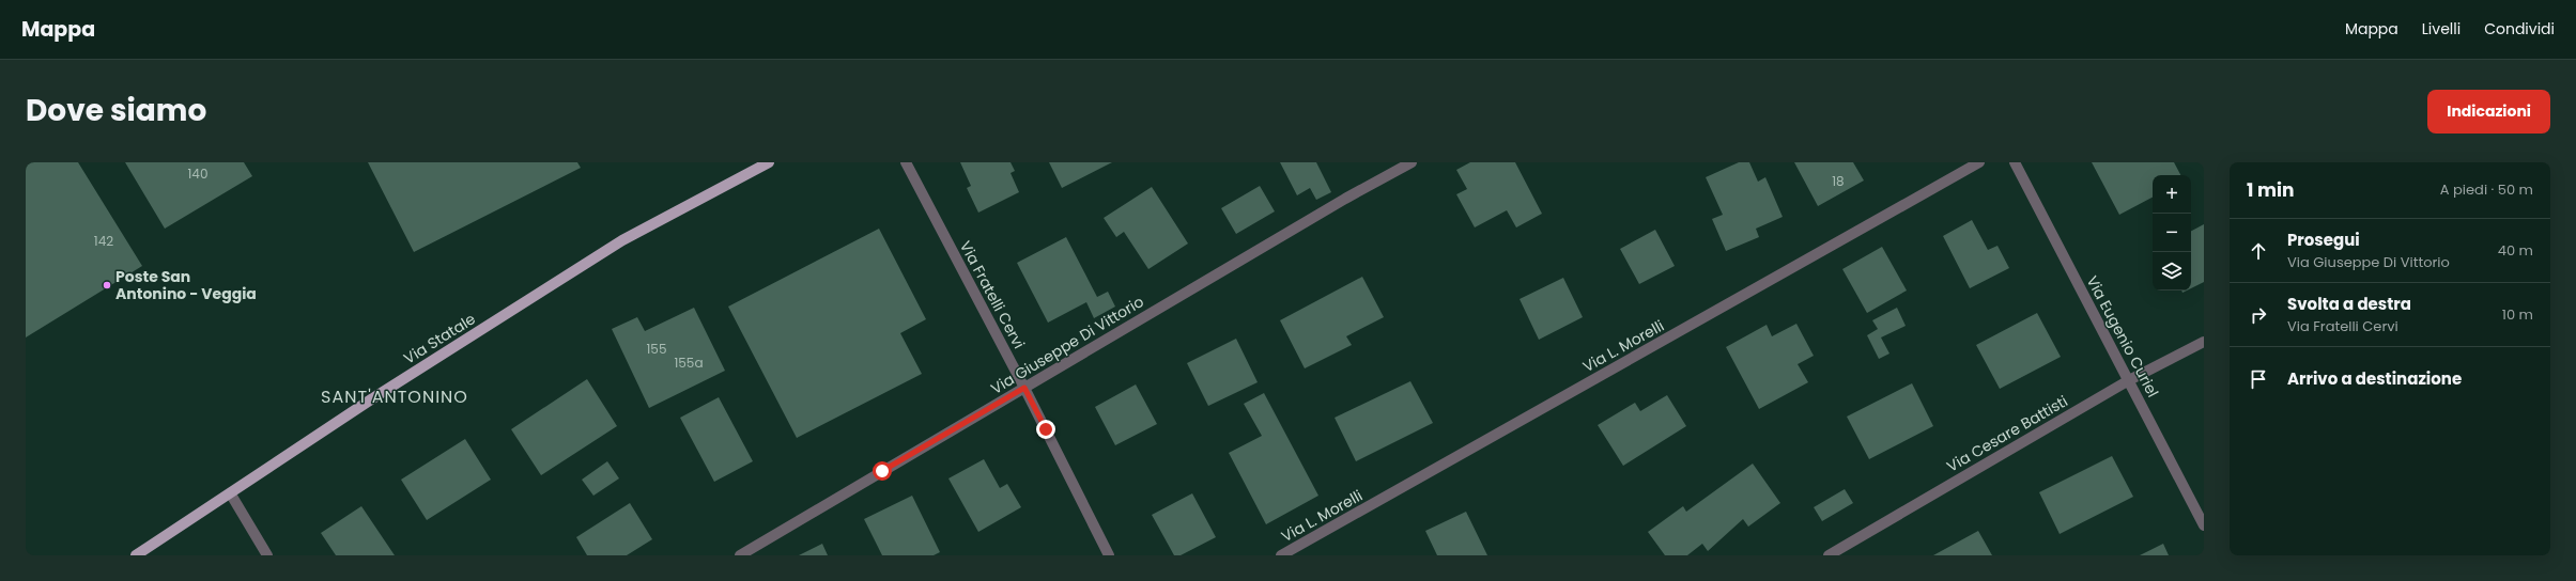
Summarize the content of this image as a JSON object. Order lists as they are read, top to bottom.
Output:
{
  "streets": {
    "main road": ["Via Statale"],
    "street": [
      "Via Fratelli Cervi",
      "Via Eugenio Curiel",
      "Via Giuseppe Di Vittorio",
      "Via L. Morelli",
      "Via Cesare Battisti"
    ]
  },
  "crossings": [
    ["Via Fratelli Cervi", "Via Giuseppe Di Vittorio"],
    ["Via Eugenio Curiel", "Via Cesare Battisti"]
  ],
  "districts": ["SANT'ANTONINO"],
  "places": ["Poste San Antonino - Veggia"],
  "house_numbers": [
    "140",
    "18",
    "142",
    "155",
    "155a"
  ],
  "page": {
    "header": "Mappa",
    "nav": ["Mappa", "Livelli", "Condividi"],
    "title": "Dove siamo",
    "buttons": "Indicazioni",
    "heading": ["1 min", "A piedi · 50 m"],
    "map_buttons": ["+", "−"],
    "list": [
      ["Prosegui", "Via Giuseppe Di Vittorio", "40 m"],
      ["Svolta a destra", "Via Fratelli Cervi", "10 m"],
      "Arrivo a destinazione"
    ]
  }
}
